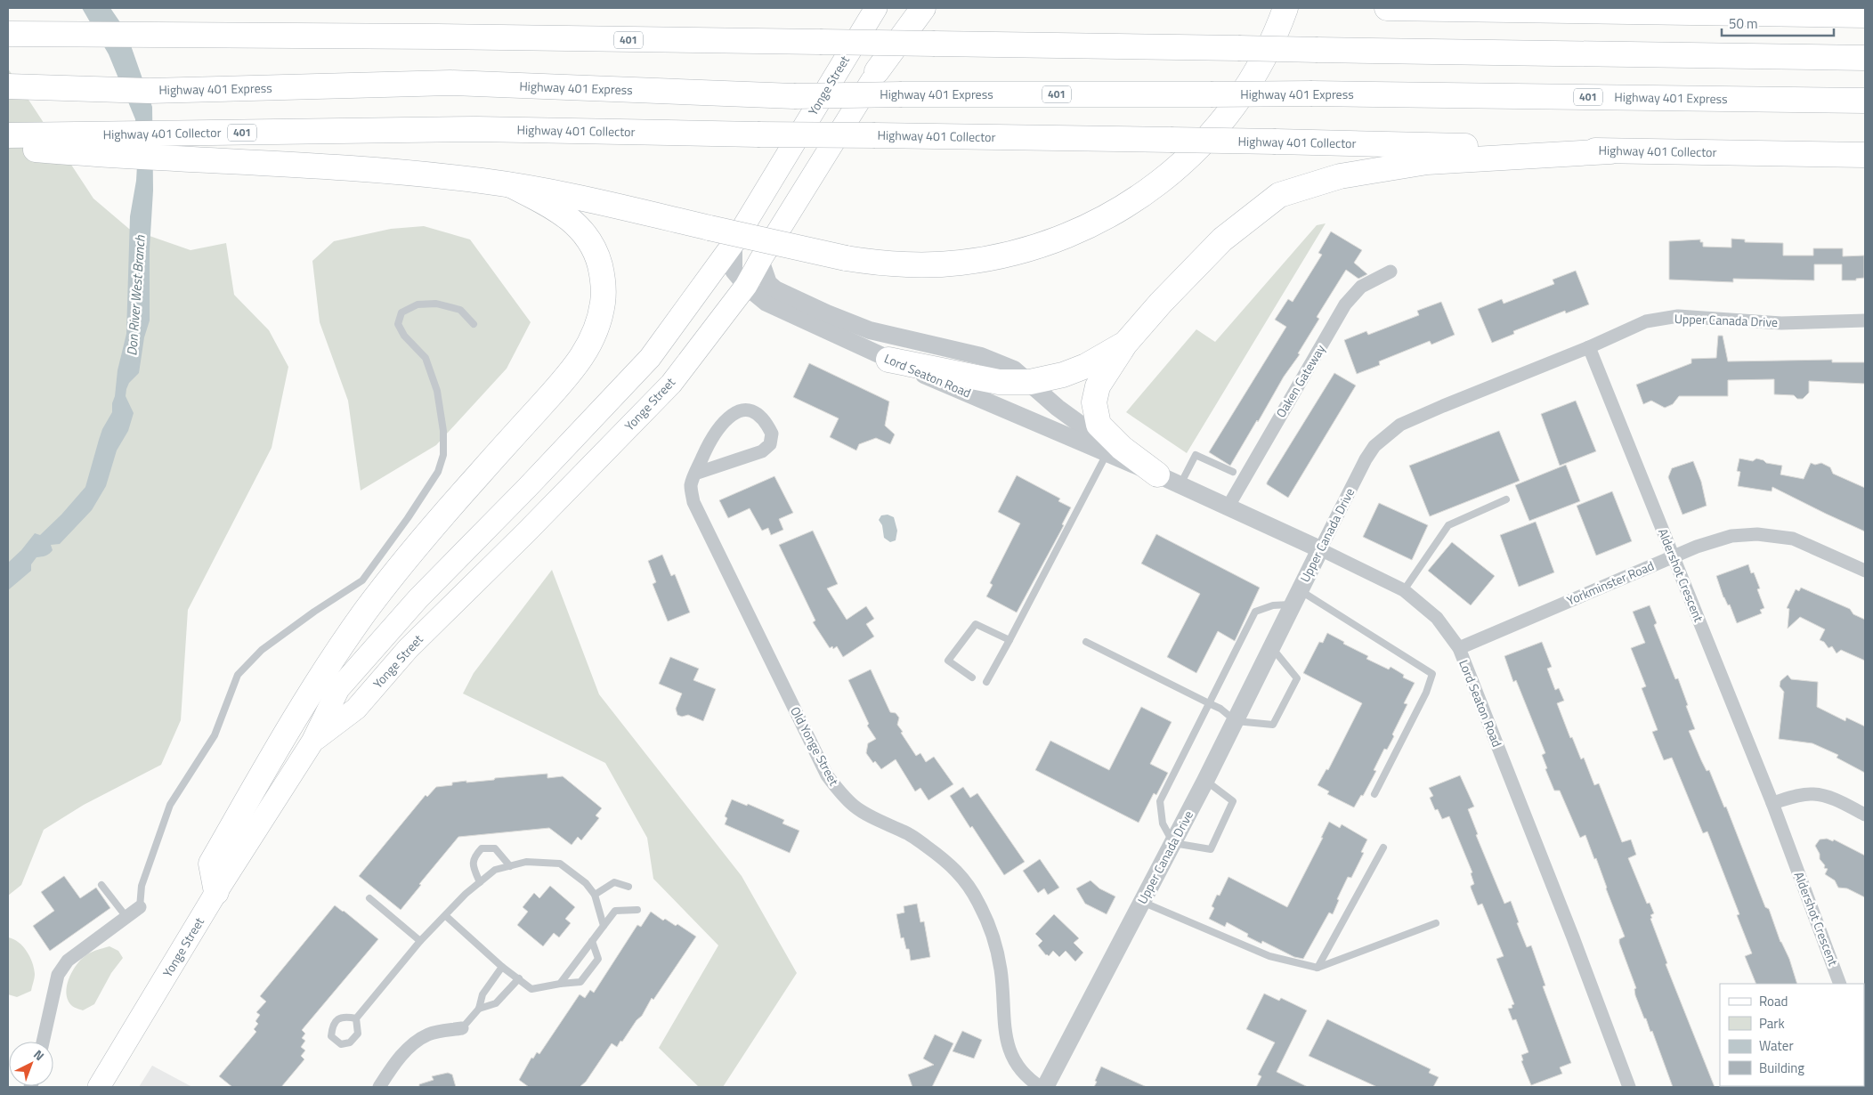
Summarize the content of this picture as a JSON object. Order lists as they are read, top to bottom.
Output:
{
  "streets": {
    "highway": ["401", "Highway 401 Express", "Highway 401 Collector"],
    "main road": ["Yonge Street"],
    "street": [
      "Upper Canada Drive",
      "Lord Seaton Road",
      "Oaken Gateway",
      "Aldershot Crescent",
      "Yorkminster Road",
      "Old Yonge Street"
    ]
  },
  "crossings": [
    ["Yonge Street", "Lord Seaton Road"],
    ["Upper Canada Drive", "Lord Seaton Road"],
    ["Upper Canada Drive", "Aldershot Crescent"],
    ["Lord Seaton Road", "Oaken Gateway"],
    ["Lord Seaton Road", "Yorkminster Road"],
    ["Aldershot Crescent", "Yorkminster Road"]
  ],
  "water": ["Don River West Branch"],
  "legend": [
    "Road",
    "Park",
    "Water",
    "Building"
  ],
  "scale_bar": "50 m",
  "north": "top right"
}
